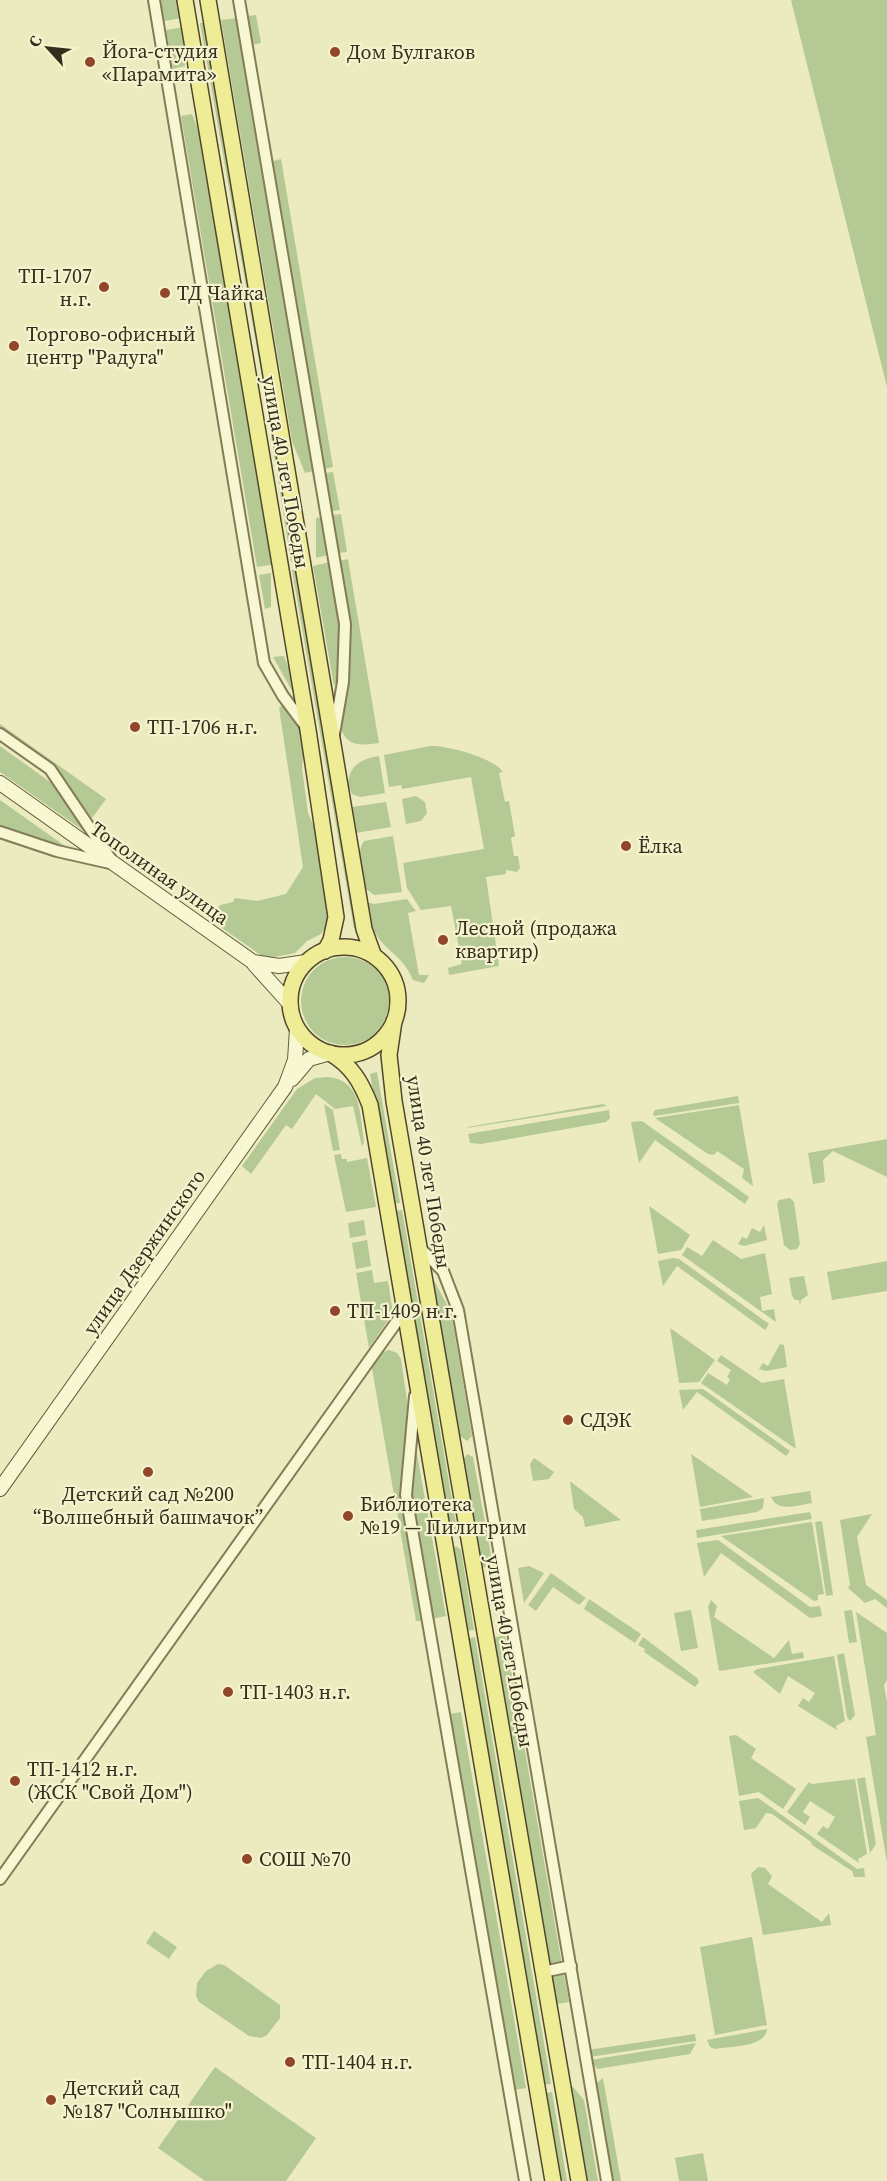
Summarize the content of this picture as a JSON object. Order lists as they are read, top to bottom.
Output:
{
  "streets": {
    "main road": ["улица 40 лет Победы", "Тополиная улица", "улица Дзержинского"]
  },
  "crossings": [
    ["улица 40 лет Победы", "Тополиная улица"],
    ["улица 40 лет Победы", "улица Дзержинского"],
    ["Тополиная улица", "улица Дзержинского"]
  ],
  "places": [
    "Дом Булгаков",
    "Йога-студия «Парамита»",
    "ТП-1707 н.г.",
    "ТД Чайка",
    "Торгово-офисный центр \"Радуга\"",
    "ТП-1706 н.г.",
    "Ёлка",
    "Лесной (продажа квартир)",
    "ТП-1409 н.г.",
    "СДЭК",
    "Детский сад №200 “Волшебный башмачок”",
    "Библиотека №19 — Пилигрим",
    "ТП-1403 н.г.",
    "ТП-1412 н.г. (ЖСК \"Свой Дом\")",
    "СОШ №70",
    "ТП-1404 н.г.",
    "Детский сад №187 \"Солнышко\""
  ],
  "north": "top left"
}
